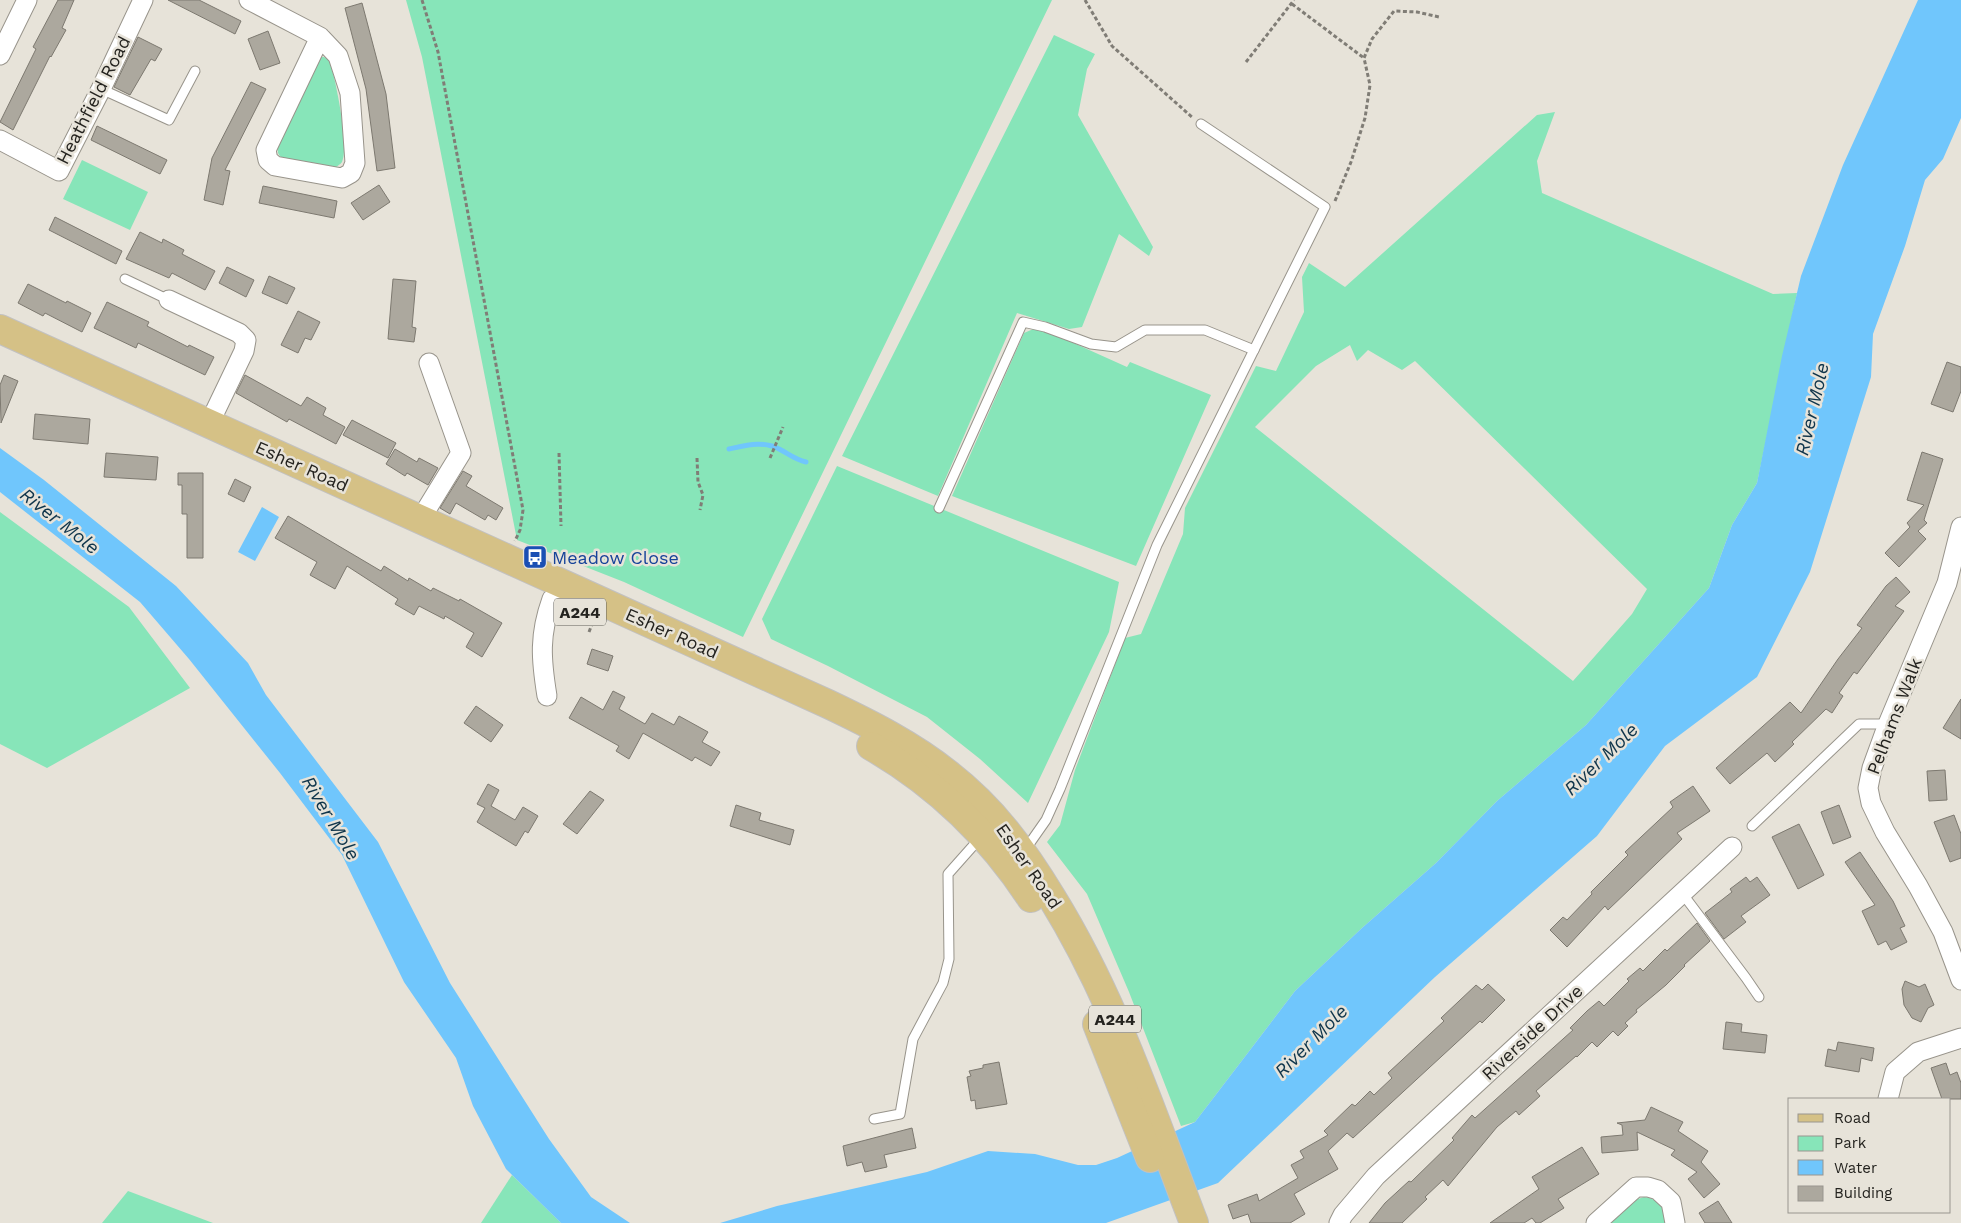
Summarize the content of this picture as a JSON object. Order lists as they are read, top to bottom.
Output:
{
  "streets": {
    "main road": ["Esher Road", "A244"],
    "street": ["Heathfield Road", "Pelhams Walk", "Riverside Drive"]
  },
  "crossings": [
    ["Esher Road", "A244"]
  ],
  "water": ["River Mole"],
  "places": {
    "bus stop": ["Meadow Close"]
  },
  "legend": [
    "Road",
    "Park",
    "Water",
    "Building"
  ]
}
